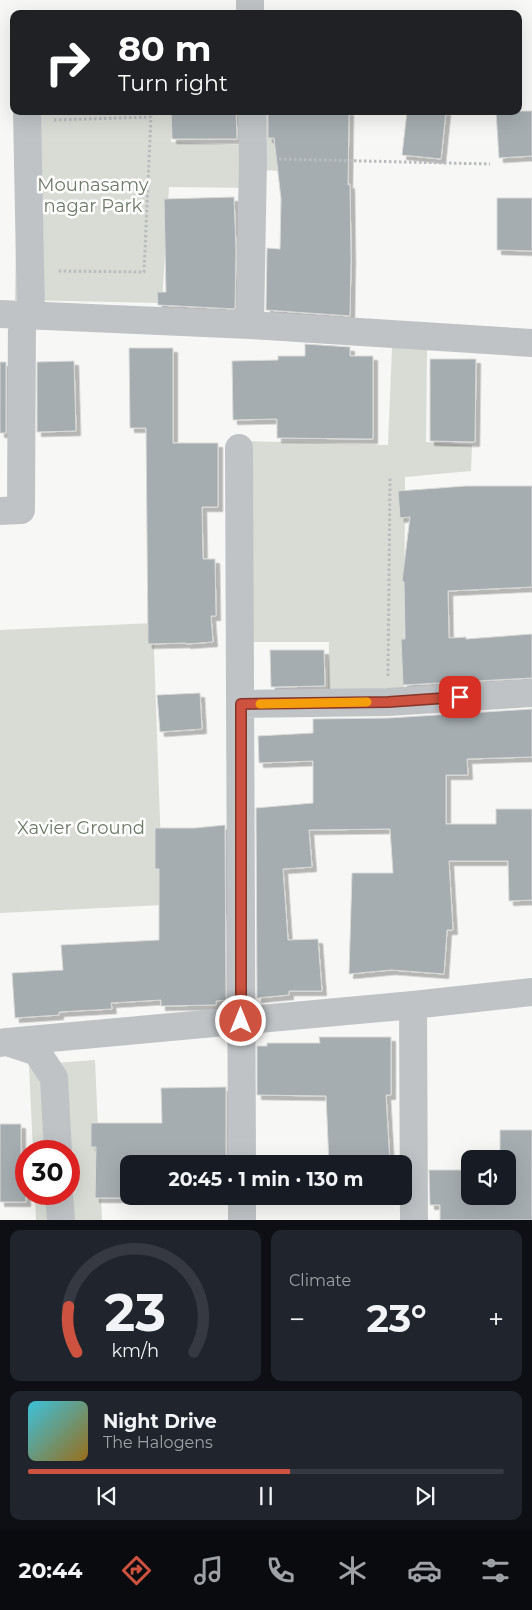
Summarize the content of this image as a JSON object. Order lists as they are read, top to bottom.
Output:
{
  "parks": ["Mounasamy nagar Park", "Xavier Ground"],
  "page": {
    "turn": ["80 m", "Turn right"],
    "limit": "30",
    "trip": "20:45 · 1 min · 130 m",
    "tile": "Climate",
    "heat": ["−", "23°", "+"],
    "song": ["Night Drive", "The Halogens"],
    "tabs": "20:44",
    "gauge": ["23", "km/h"]
  }
}
